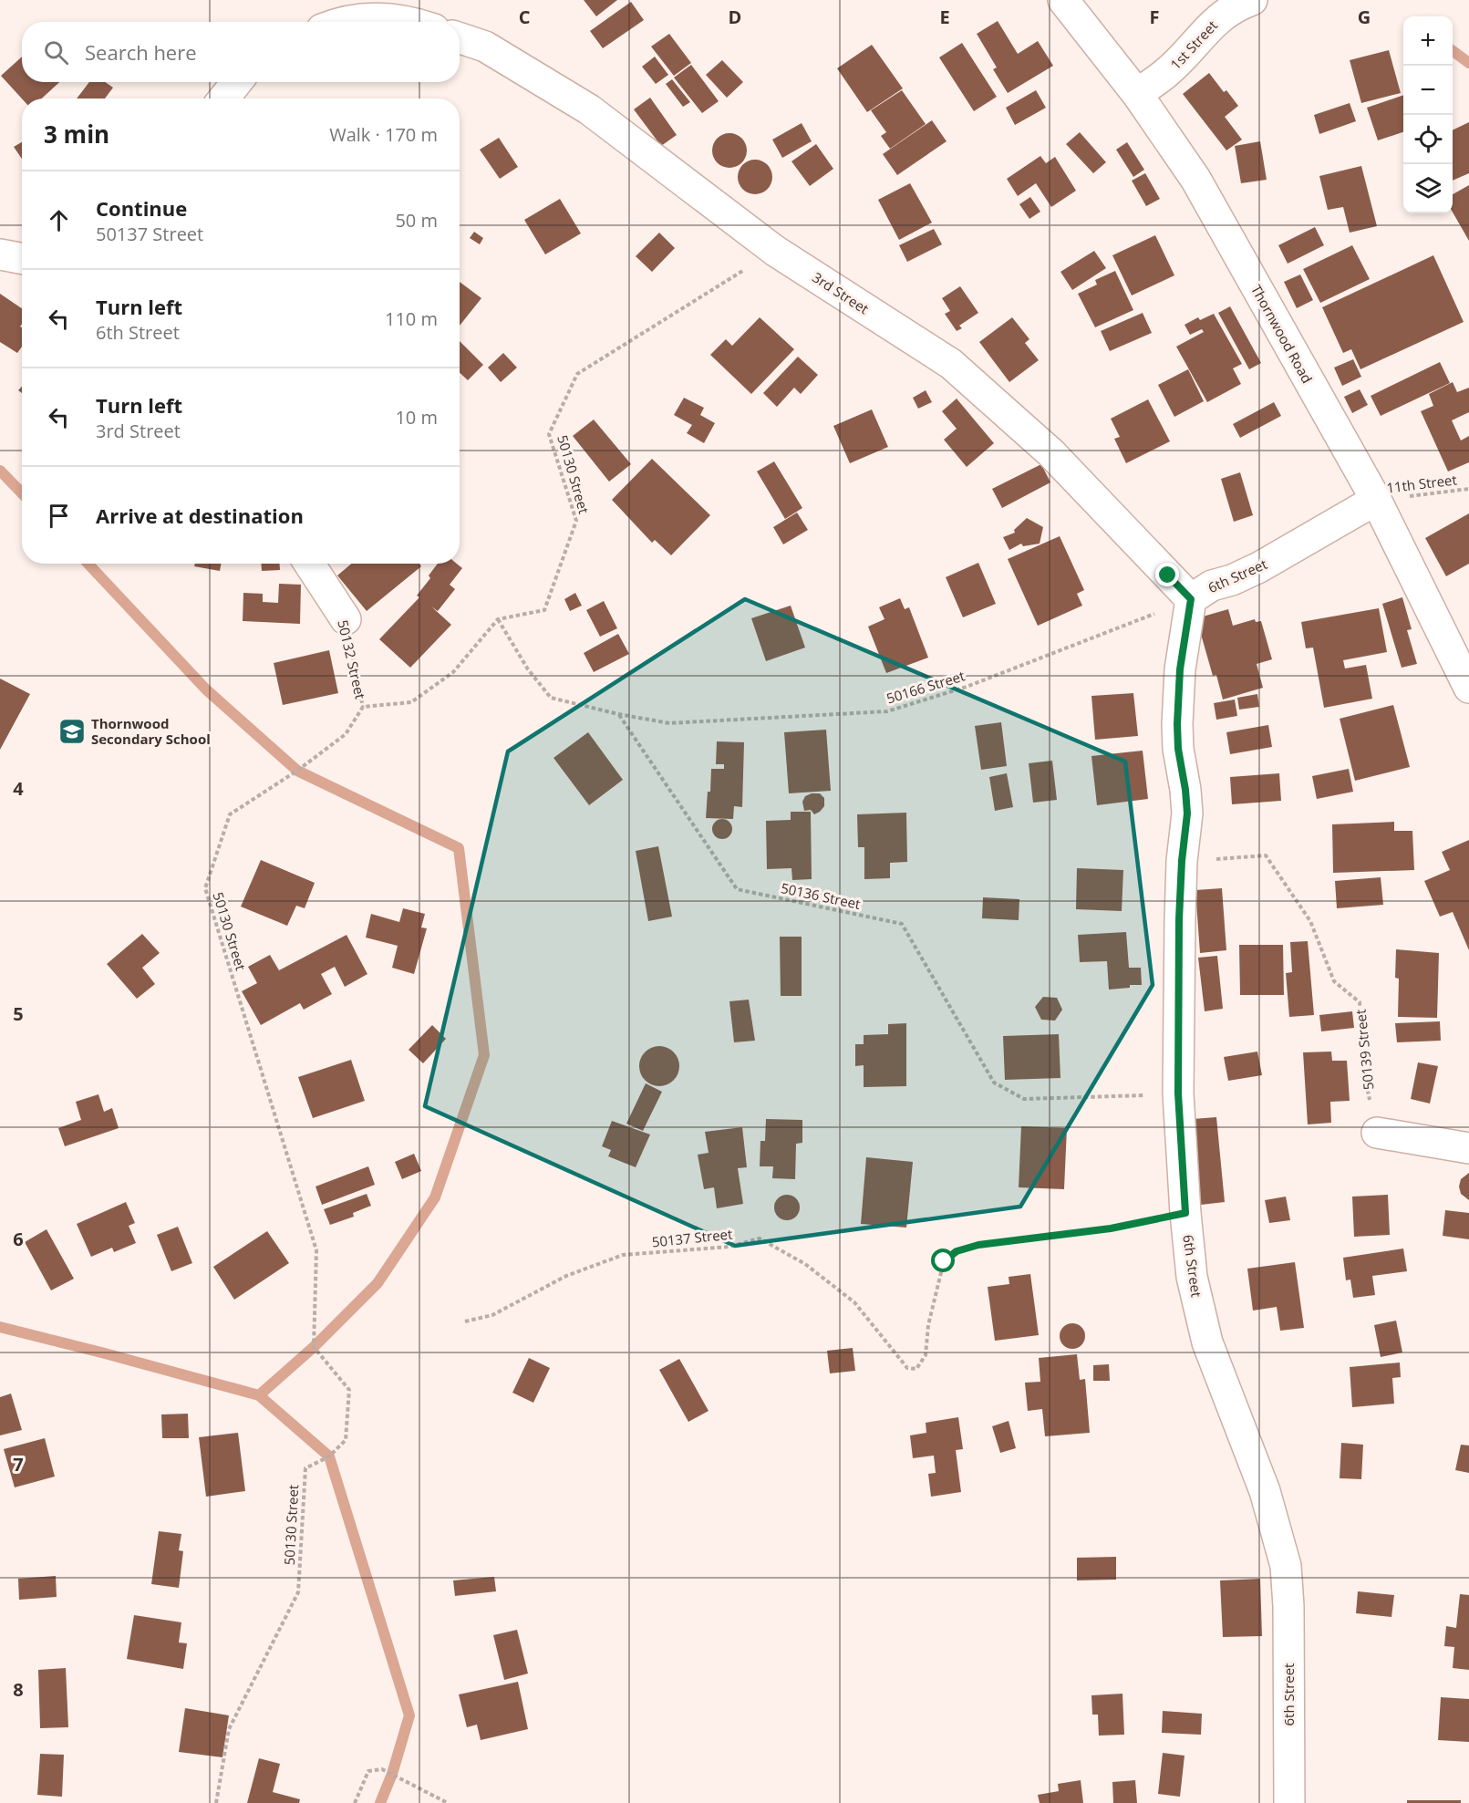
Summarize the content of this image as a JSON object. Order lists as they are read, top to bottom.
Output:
{
  "streets": {
    "street": [
      "1st Street",
      "3rd Street",
      "Thornwood Road",
      "6th Street",
      "50132 Street"
    ],
    "path": [
      "50130 Street",
      "11th Street",
      "50166 Street",
      "50136 Street",
      "50139 Street",
      "50137 Street"
    ]
  },
  "crossings": [
    ["1st Street", "Thornwood Road"],
    ["3rd Street", "50130 Street"],
    ["3rd Street", "6th Street"],
    ["3rd Street", "50166 Street"],
    ["Thornwood Road", "11th Street"],
    ["Thornwood Road", "6th Street"],
    ["50130 Street", "50132 Street"],
    ["11th Street", "6th Street"],
    ["6th Street", "50166 Street"],
    ["6th Street", "50136 Street"],
    ["6th Street", "50139 Street"],
    ["6th Street", "50137 Street"],
    ["50166 Street", "50136 Street"]
  ],
  "places": {
    "school or university": ["Thornwood Secondary School"]
  },
  "page": {
    "map_buttons": ["+", "−"],
    "search": "Search here",
    "heading": ["3 min", "Walk · 170 m"],
    "list": [
      ["Continue", "50137 Street", "50 m"],
      ["Turn left", "6th Street", "110 m"],
      ["Turn left", "3rd Street", "10 m"],
      "Arrive at destination"
    ]
  },
  "grid": {
    "columns": [
      "C",
      "D",
      "E",
      "F",
      "G"
    ],
    "rows": [
      "4",
      "5",
      "6",
      "7",
      "8"
    ]
  }
}
